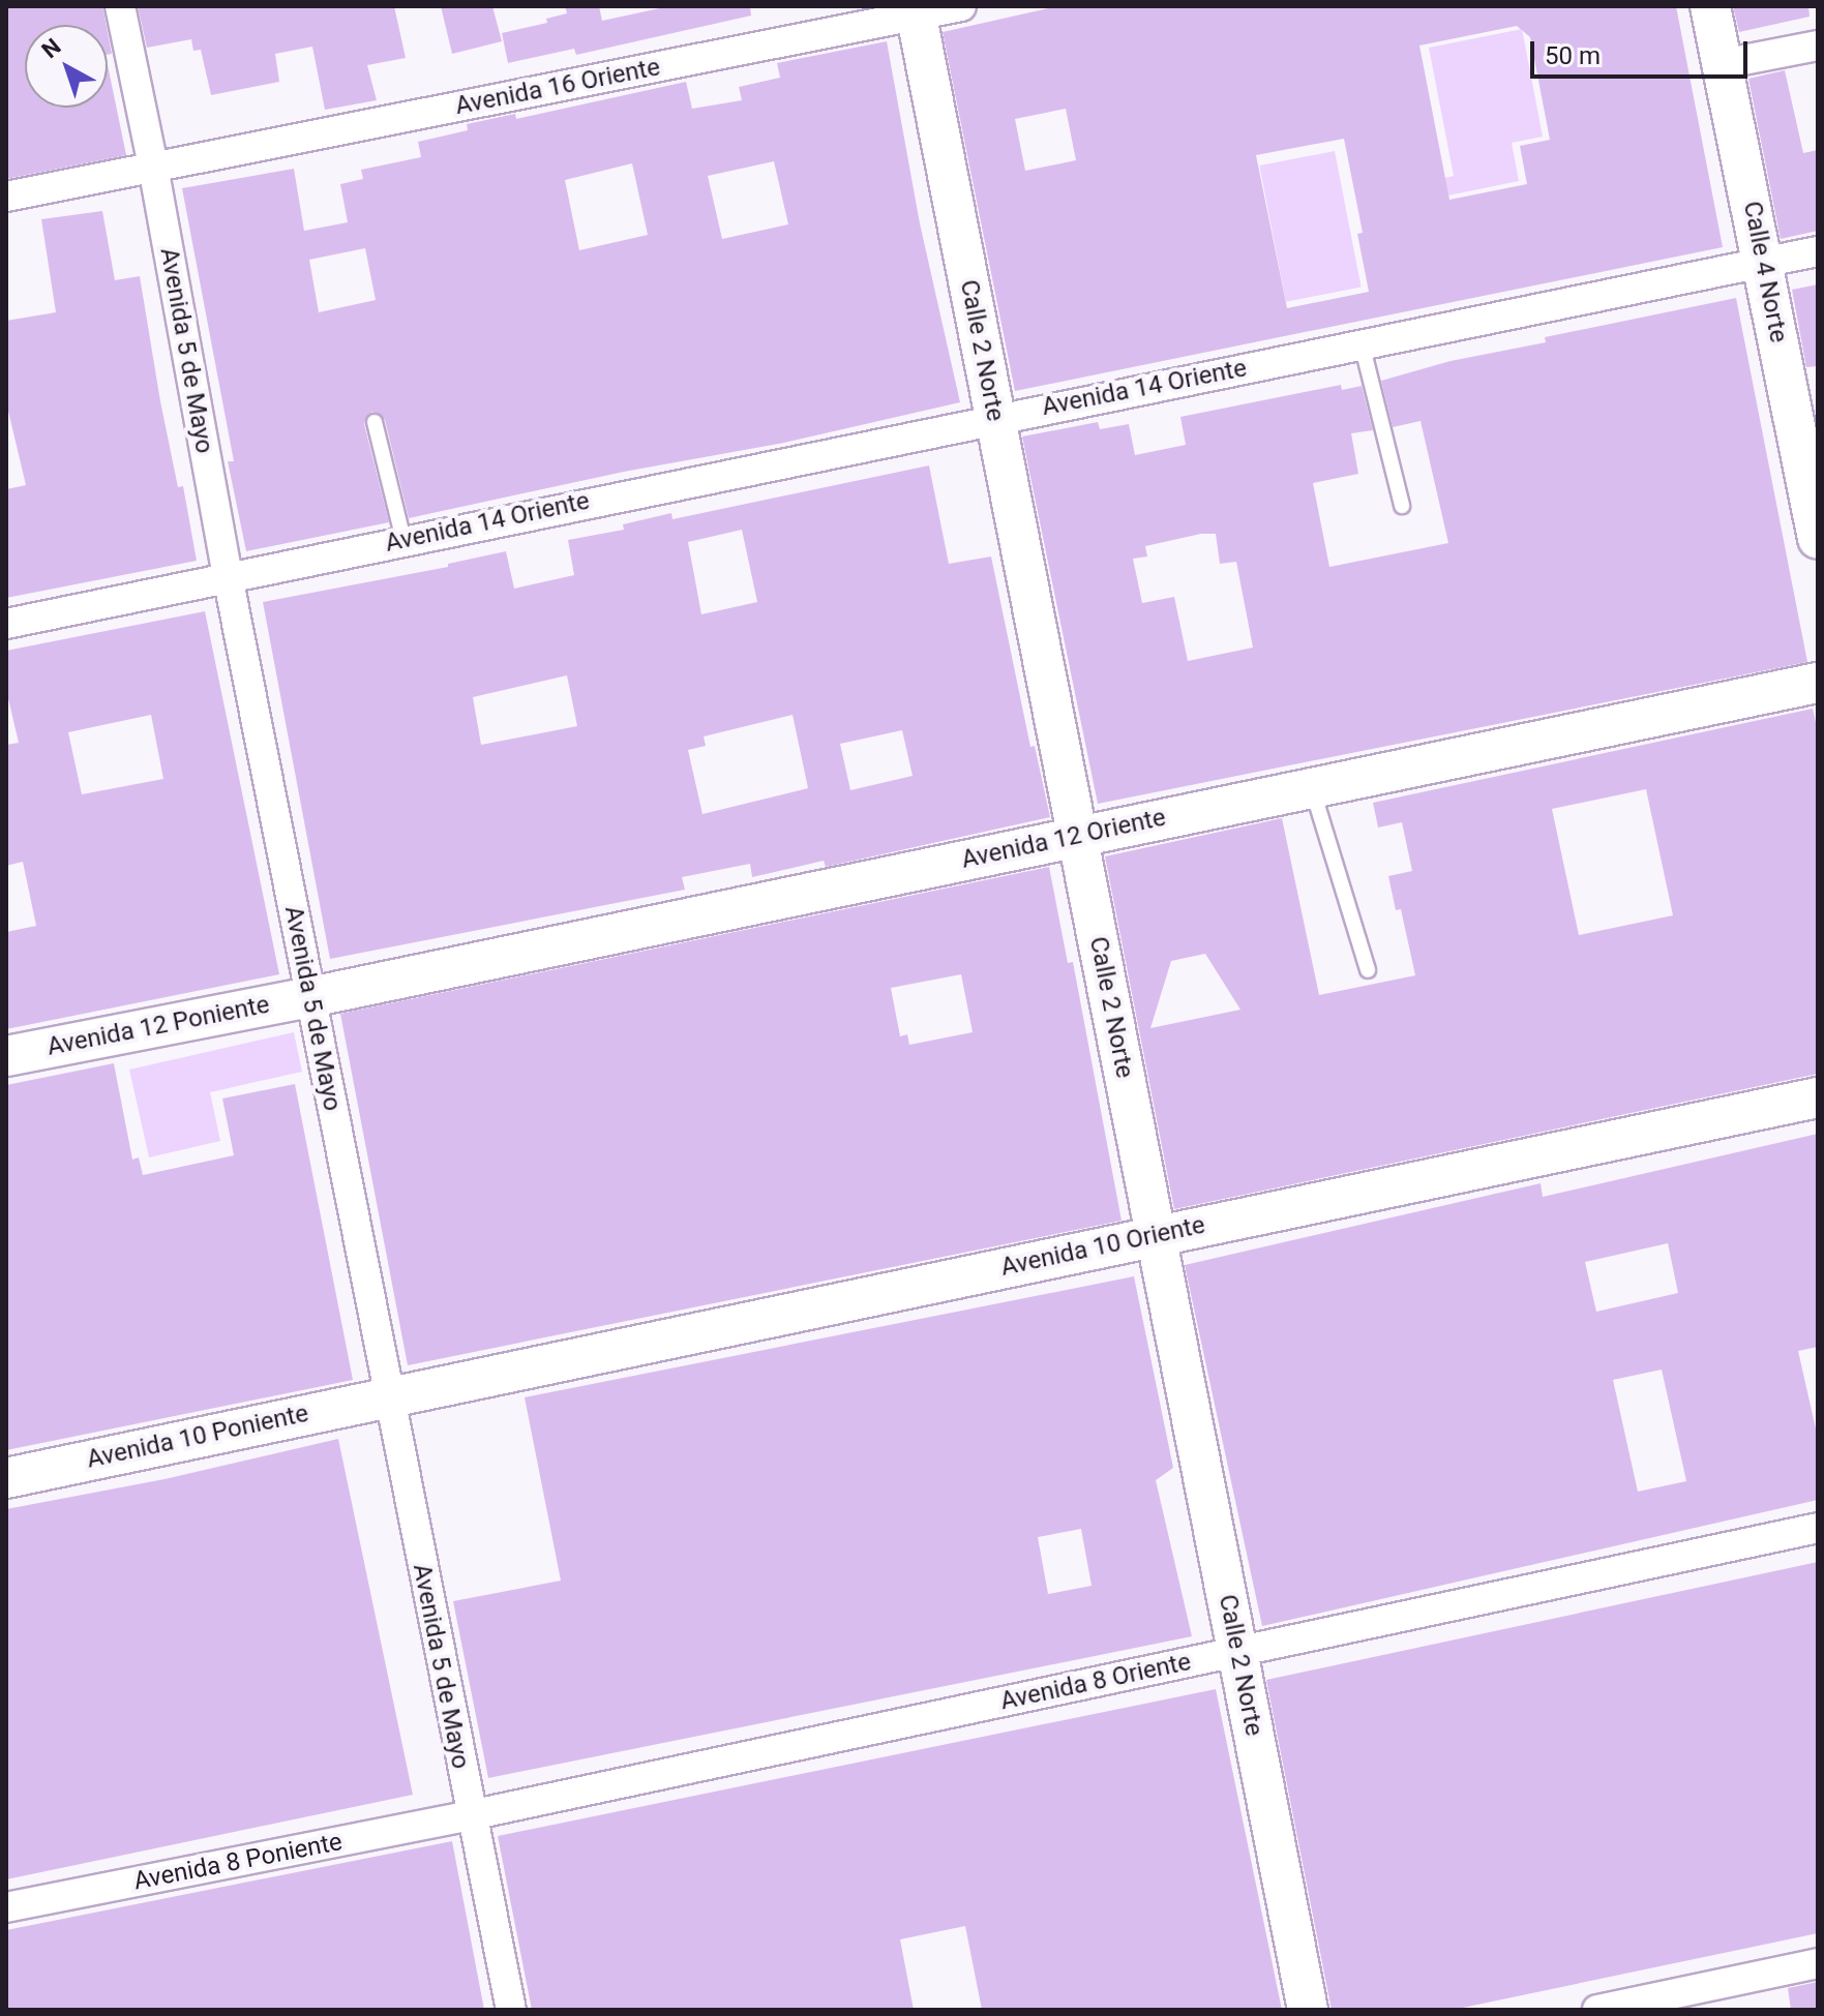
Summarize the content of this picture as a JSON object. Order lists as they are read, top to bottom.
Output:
{
  "streets": {
    "main road": [
      "Calle 4 Norte",
      "Calle 2 Norte",
      "Avenida 12 Oriente",
      "Avenida 12 Poniente",
      "Avenida 10 Oriente",
      "Avenida 10 Poniente"
    ],
    "street": [
      "Avenida 16 Oriente",
      "Avenida 5 de Mayo",
      "Avenida 14 Oriente",
      "Avenida 8 Oriente",
      "Avenida 8 Poniente"
    ]
  },
  "crossings": [
    ["Avenida 16 Oriente", "Avenida 5 de Mayo"],
    ["Avenida 16 Oriente", "Calle 2 Norte"],
    ["Calle 4 Norte", "Avenida 14 Oriente"],
    ["Avenida 5 de Mayo", "Avenida 14 Oriente"],
    ["Avenida 5 de Mayo", "Avenida 12 Oriente"],
    ["Avenida 5 de Mayo", "Avenida 12 Poniente"],
    ["Avenida 5 de Mayo", "Avenida 10 Oriente"],
    ["Avenida 5 de Mayo", "Avenida 10 Poniente"],
    ["Avenida 5 de Mayo", "Avenida 8 Oriente"],
    ["Avenida 5 de Mayo", "Avenida 8 Poniente"],
    ["Calle 2 Norte", "Avenida 14 Oriente"],
    ["Calle 2 Norte", "Avenida 12 Oriente"],
    ["Calle 2 Norte", "Avenida 10 Oriente"],
    ["Calle 2 Norte", "Avenida 8 Oriente"],
    ["Avenida 12 Oriente", "Avenida 12 Poniente"],
    ["Avenida 10 Oriente", "Avenida 10 Poniente"],
    ["Avenida 8 Oriente", "Avenida 8 Poniente"]
  ],
  "scale_bar": "50 m",
  "north": "top left"
}
